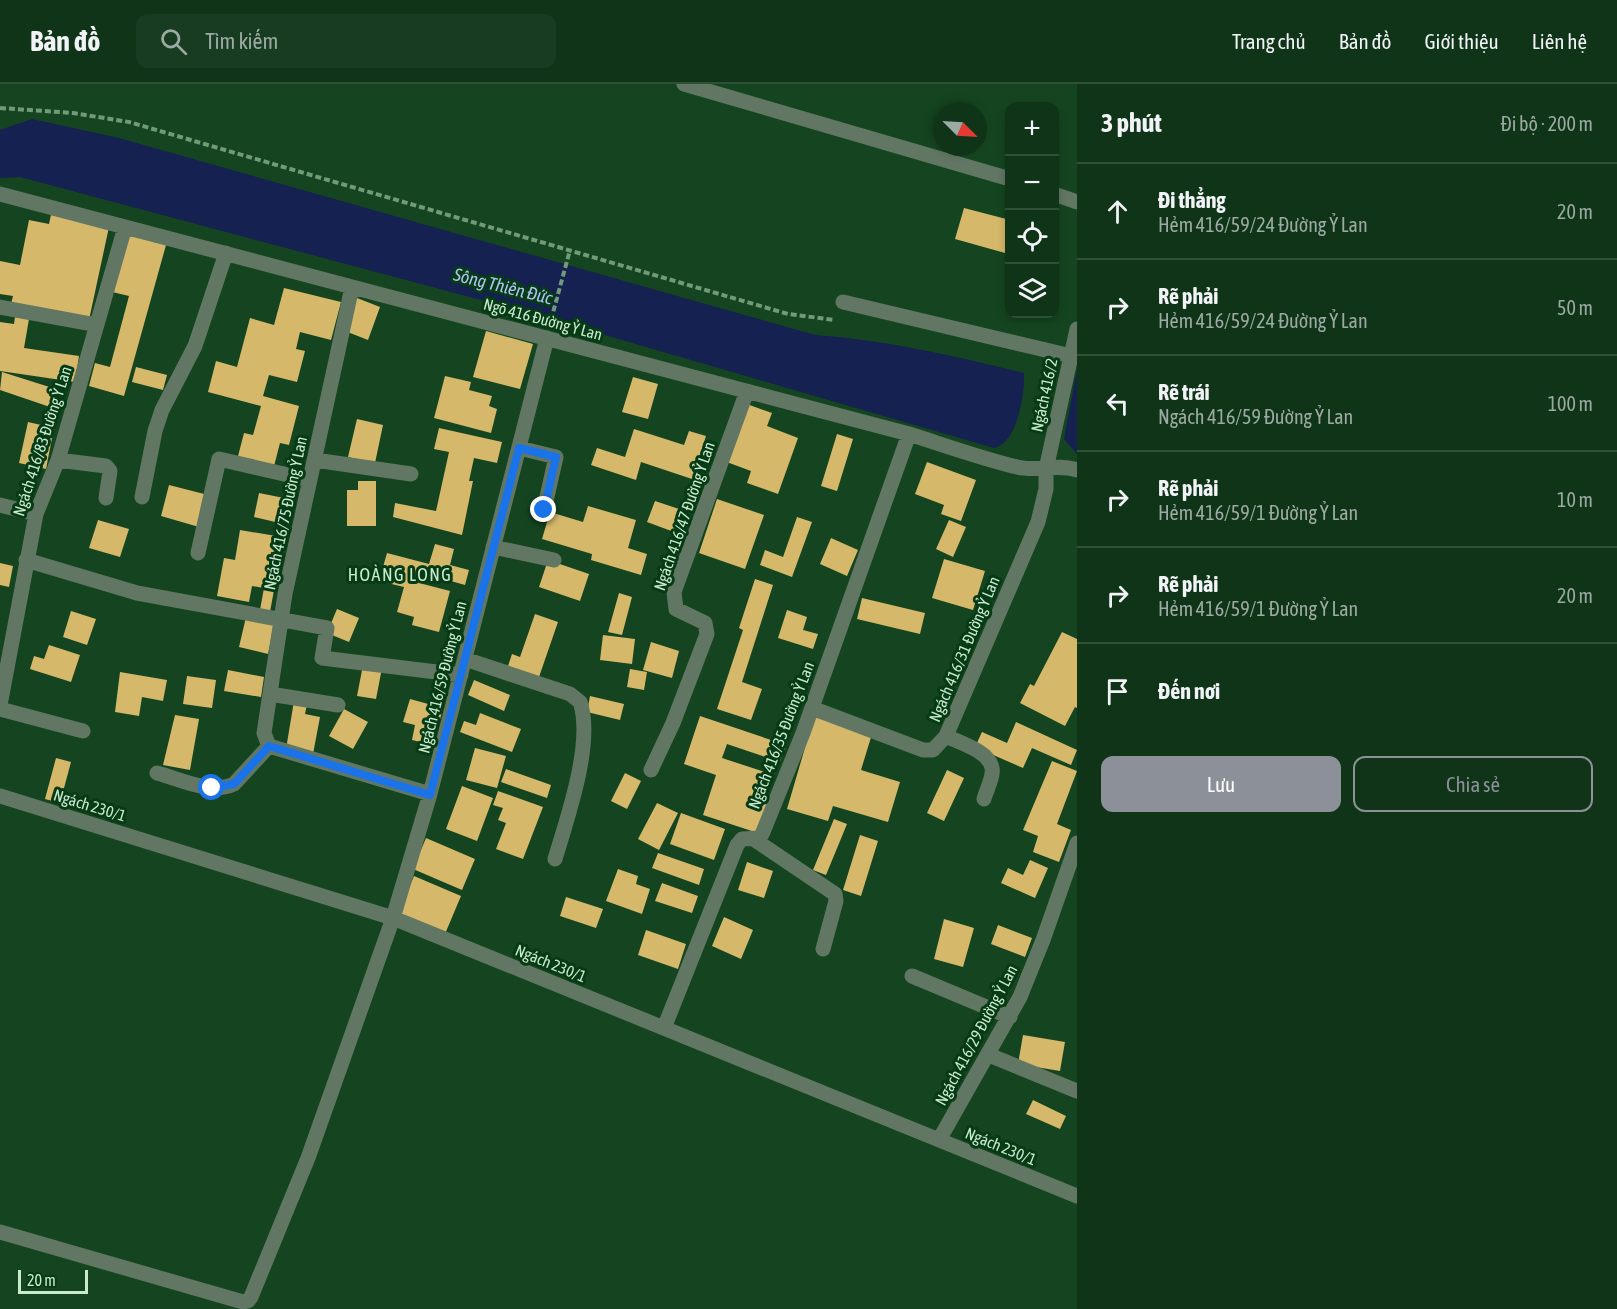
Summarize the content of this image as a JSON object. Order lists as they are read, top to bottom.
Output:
{
  "streets": {
    "street": [
      "Ngõ 416 Đường Ỷ Lan",
      "Ngách 416/2",
      "Ngách 416/83 Đường Ỷ Lan",
      "Ngách 416/75 Đường Ỷ Lan",
      "Ngách 416/47 Đường Ỷ Lan",
      "Ngách 416/31 Đường Ỷ Lan",
      "Ngách 416/59 Đường Ỷ Lan",
      "Ngách 416/35 Đường Ỷ Lan",
      "Ngách 230/1",
      "Ngách 416/29 Đường Ỷ Lan"
    ]
  },
  "crossings": [
    ["Ngõ 416 Đường Ỷ Lan", "Ngách 416/2"],
    ["Ngõ 416 Đường Ỷ Lan", "Ngách 416/83 Đường Ỷ Lan"],
    ["Ngõ 416 Đường Ỷ Lan", "Ngách 416/75 Đường Ỷ Lan"],
    ["Ngõ 416 Đường Ỷ Lan", "Ngách 416/47 Đường Ỷ Lan"],
    ["Ngõ 416 Đường Ỷ Lan", "Ngách 416/31 Đường Ỷ Lan"],
    ["Ngõ 416 Đường Ỷ Lan", "Ngách 416/59 Đường Ỷ Lan"],
    ["Ngõ 416 Đường Ỷ Lan", "Ngách 416/35 Đường Ỷ Lan"],
    ["Ngách 416/2", "Ngách 416/31 Đường Ỷ Lan"],
    ["Ngách 416/31 Đường Ỷ Lan", "Ngách 416/35 Đường Ỷ Lan"],
    ["Ngách 416/59 Đường Ỷ Lan", "Ngách 230/1"],
    ["Ngách 416/35 Đường Ỷ Lan", "Ngách 230/1"],
    ["Ngách 230/1", "Ngách 416/29 Đường Ỷ Lan"]
  ],
  "districts": ["HOÀNG LONG"],
  "water": ["Sông Thiên Đức"],
  "scale_bar": "20 m",
  "north": "bottom right",
  "page": {
    "header": "Bản đồ",
    "search": "Tìm kiếm",
    "nav": [
      "Trang chủ",
      "Bản đồ",
      "Giới thiệu",
      "Liên hệ"
    ],
    "heading": ["3 phút", "Đi bộ · 200 m"],
    "map_buttons": ["+", "−"],
    "list": [
      ["Đi thẳng", "Hẻm 416/59/24 Đường Ỷ Lan", "20 m"],
      ["Rẽ phải", "Hẻm 416/59/24 Đường Ỷ Lan", "50 m"],
      ["Rẽ trái", "Ngách 416/59 Đường Ỷ Lan", "100 m"],
      ["Rẽ phải", "Hẻm 416/59/1 Đường Ỷ Lan", "10 m"],
      ["Rẽ phải", "Hẻm 416/59/1 Đường Ỷ Lan", "20 m"],
      "Đến nơi"
    ],
    "buttons": ["Lưu", "Chia sẻ"],
    "scale": "20 m"
  }
}
